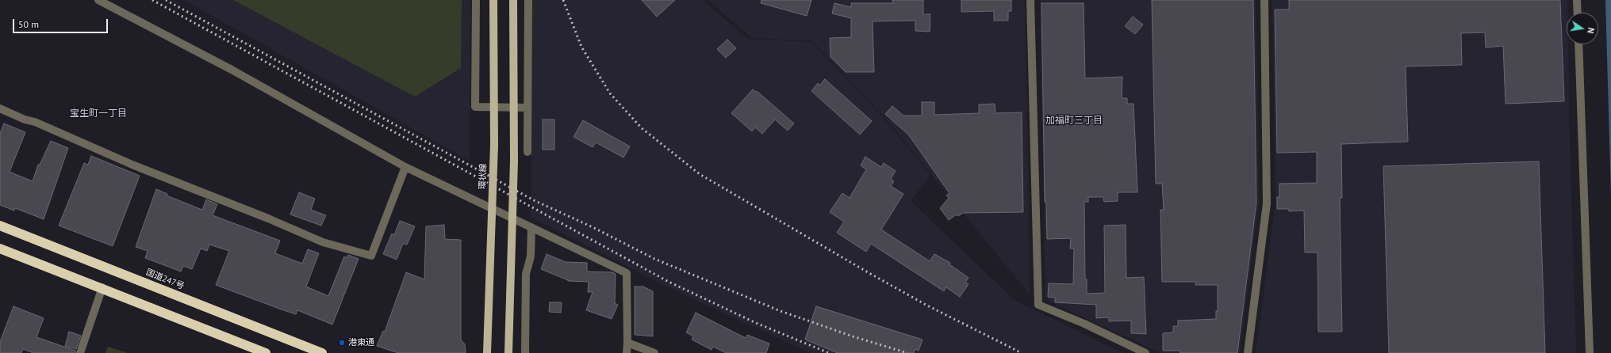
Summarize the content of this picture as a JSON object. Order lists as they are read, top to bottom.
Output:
{
  "streets": {
    "highway": ["国道247号"],
    "main road": ["環状線"]
  },
  "districts": ["宝生町一丁目", "加福町三丁目"],
  "places": ["港東通"],
  "scale_bar": "50 m",
  "north": "right"
}
